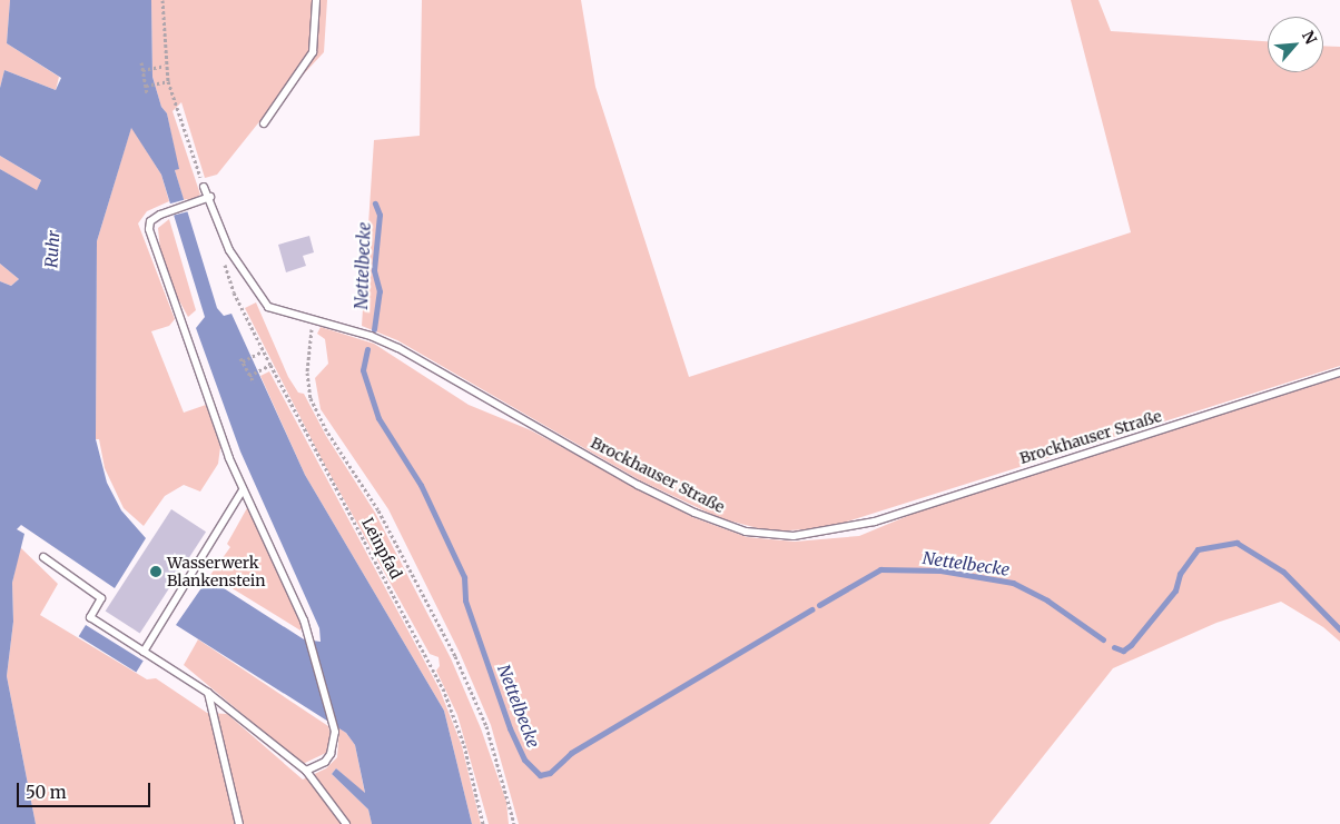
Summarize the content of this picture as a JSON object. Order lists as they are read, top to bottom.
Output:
{
  "streets": {
    "lane": ["Brockhauser Straße"],
    "path": ["Leinpfad"]
  },
  "water": ["Ruhr", "Nettelbecke"],
  "places": ["Wasserwerk Blankenstein"],
  "scale_bar": "50 m",
  "north": "top right"
}
